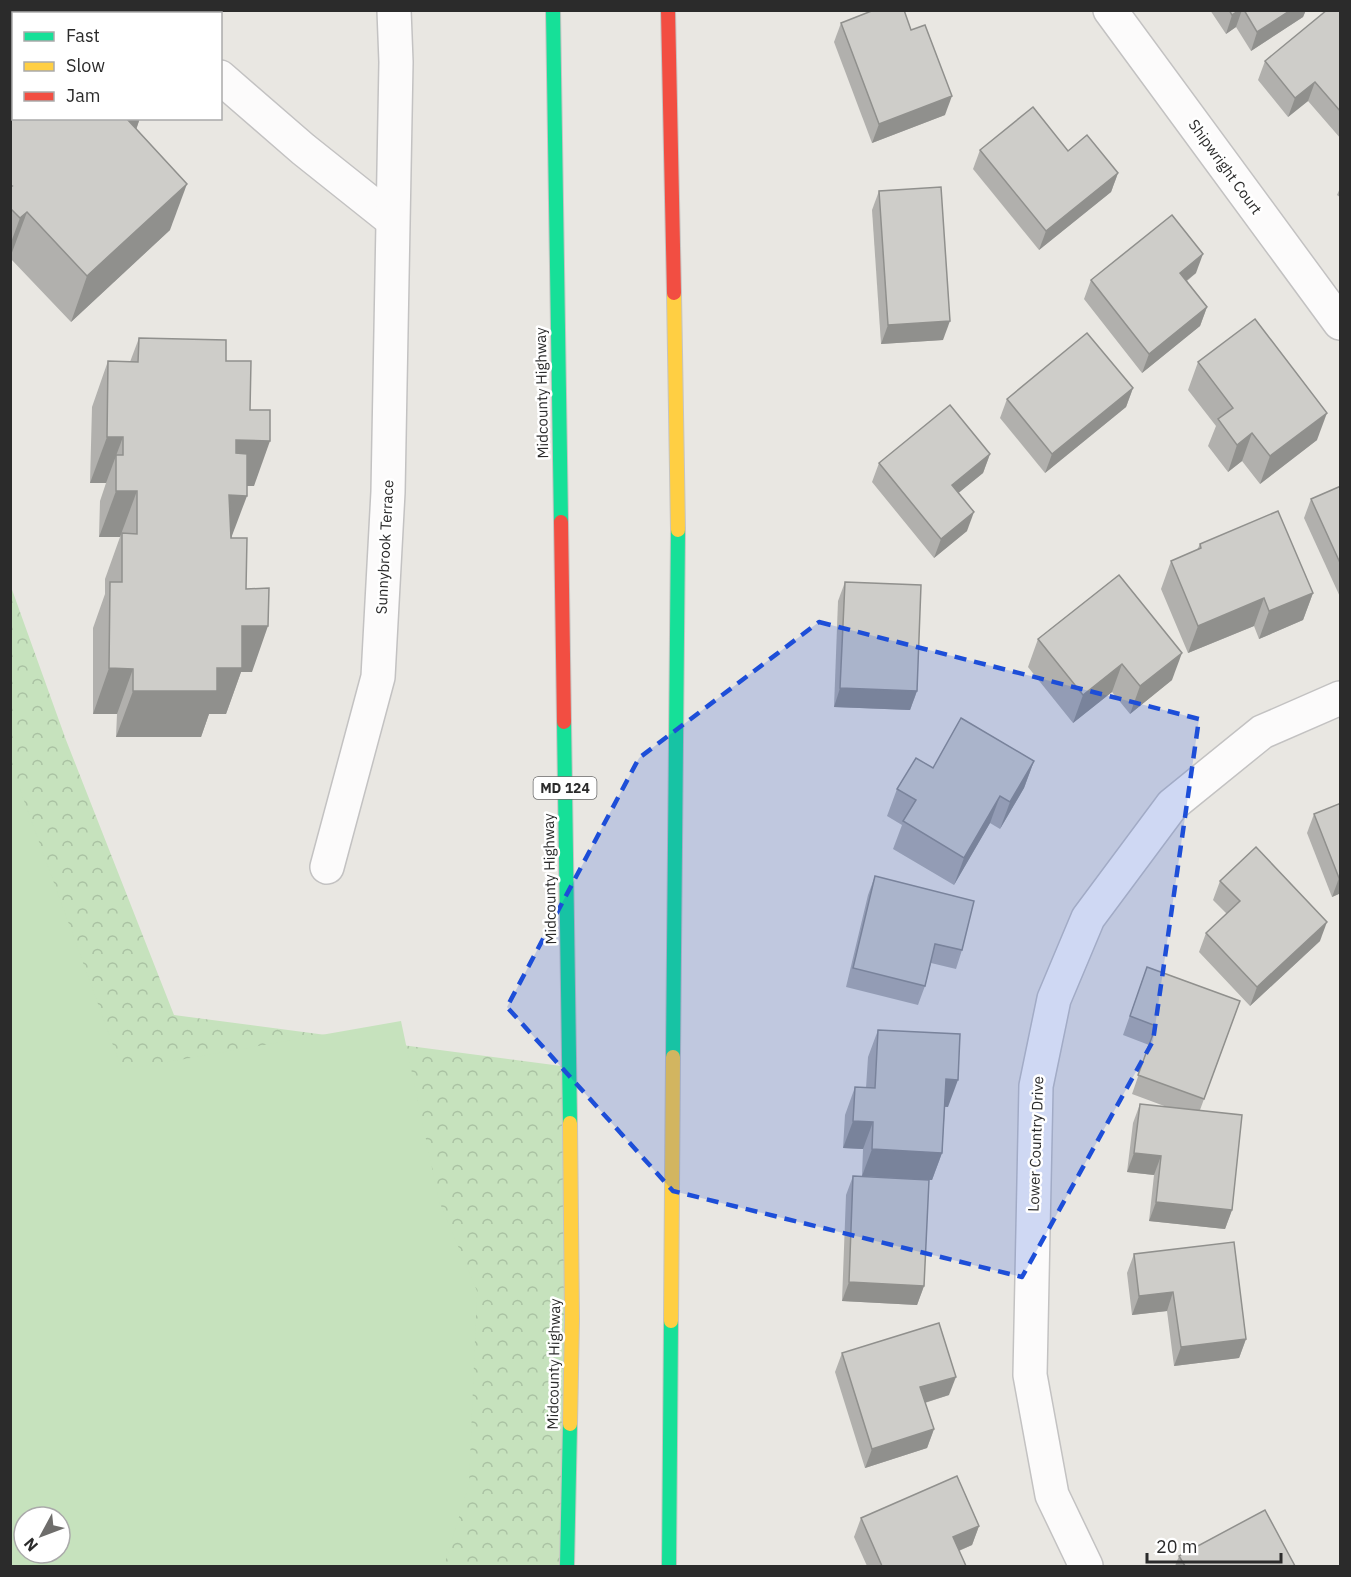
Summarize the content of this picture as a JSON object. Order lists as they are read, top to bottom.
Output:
{
  "streets": {
    "main road": ["Midcounty Highway", "MD 124"],
    "street": ["Shipwright Court", "Sunnybrook Terrace", "Lower Country Drive"]
  },
  "legend": ["Fast", "Slow", "Jam"],
  "scale_bar": "20 m",
  "north": "bottom left"
}
